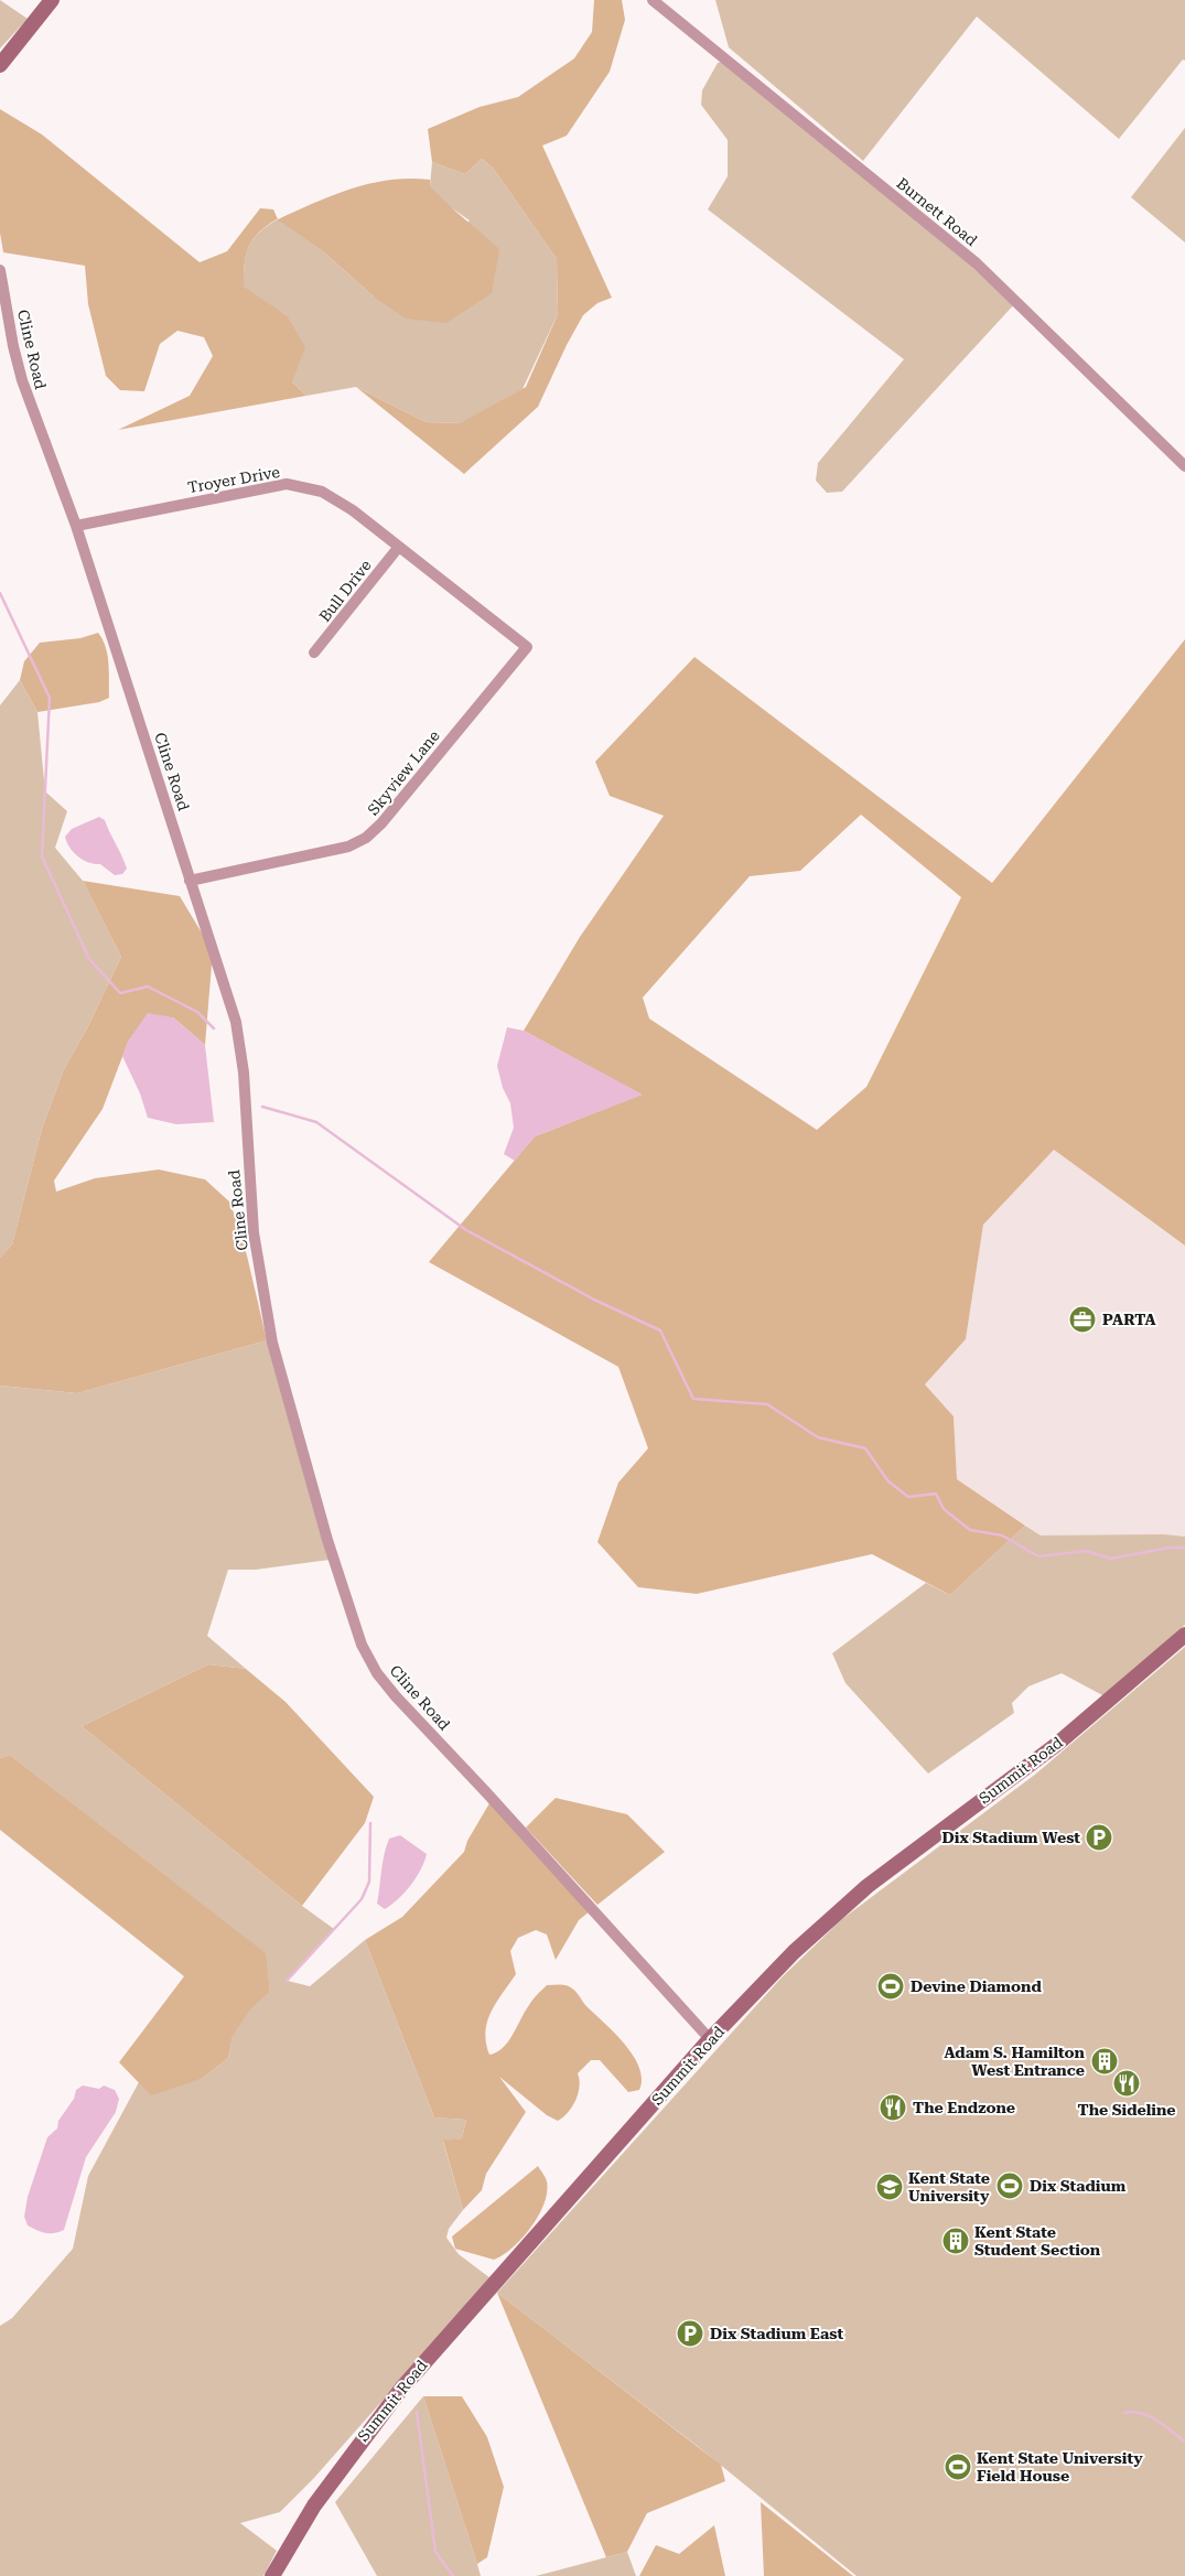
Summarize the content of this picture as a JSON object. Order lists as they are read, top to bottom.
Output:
{
  "streets": {
    "street": [
      "Burnett Road",
      "Cline Road",
      "Troyer Drive",
      "Bull Drive",
      "Skyview Lane",
      "Summit Road"
    ]
  },
  "crossings": [
    ["Cline Road", "Troyer Drive"],
    ["Cline Road", "Skyview Lane"],
    ["Cline Road", "Summit Road"],
    ["Troyer Drive", "Bull Drive"],
    ["Troyer Drive", "Skyview Lane"]
  ],
  "places": {
    "office": ["PARTA"],
    "parking": ["Dix Stadium West", "Dix Stadium East"],
    "sports": ["Devine Diamond", "Dix Stadium", "Kent State University Field House"],
    "building": ["Adam S. Hamilton West Entrance", "Kent State Student Section"],
    "restaurant": ["The Sideline", "The Endzone"],
    "school or university": ["Kent State University"]
  }
}
